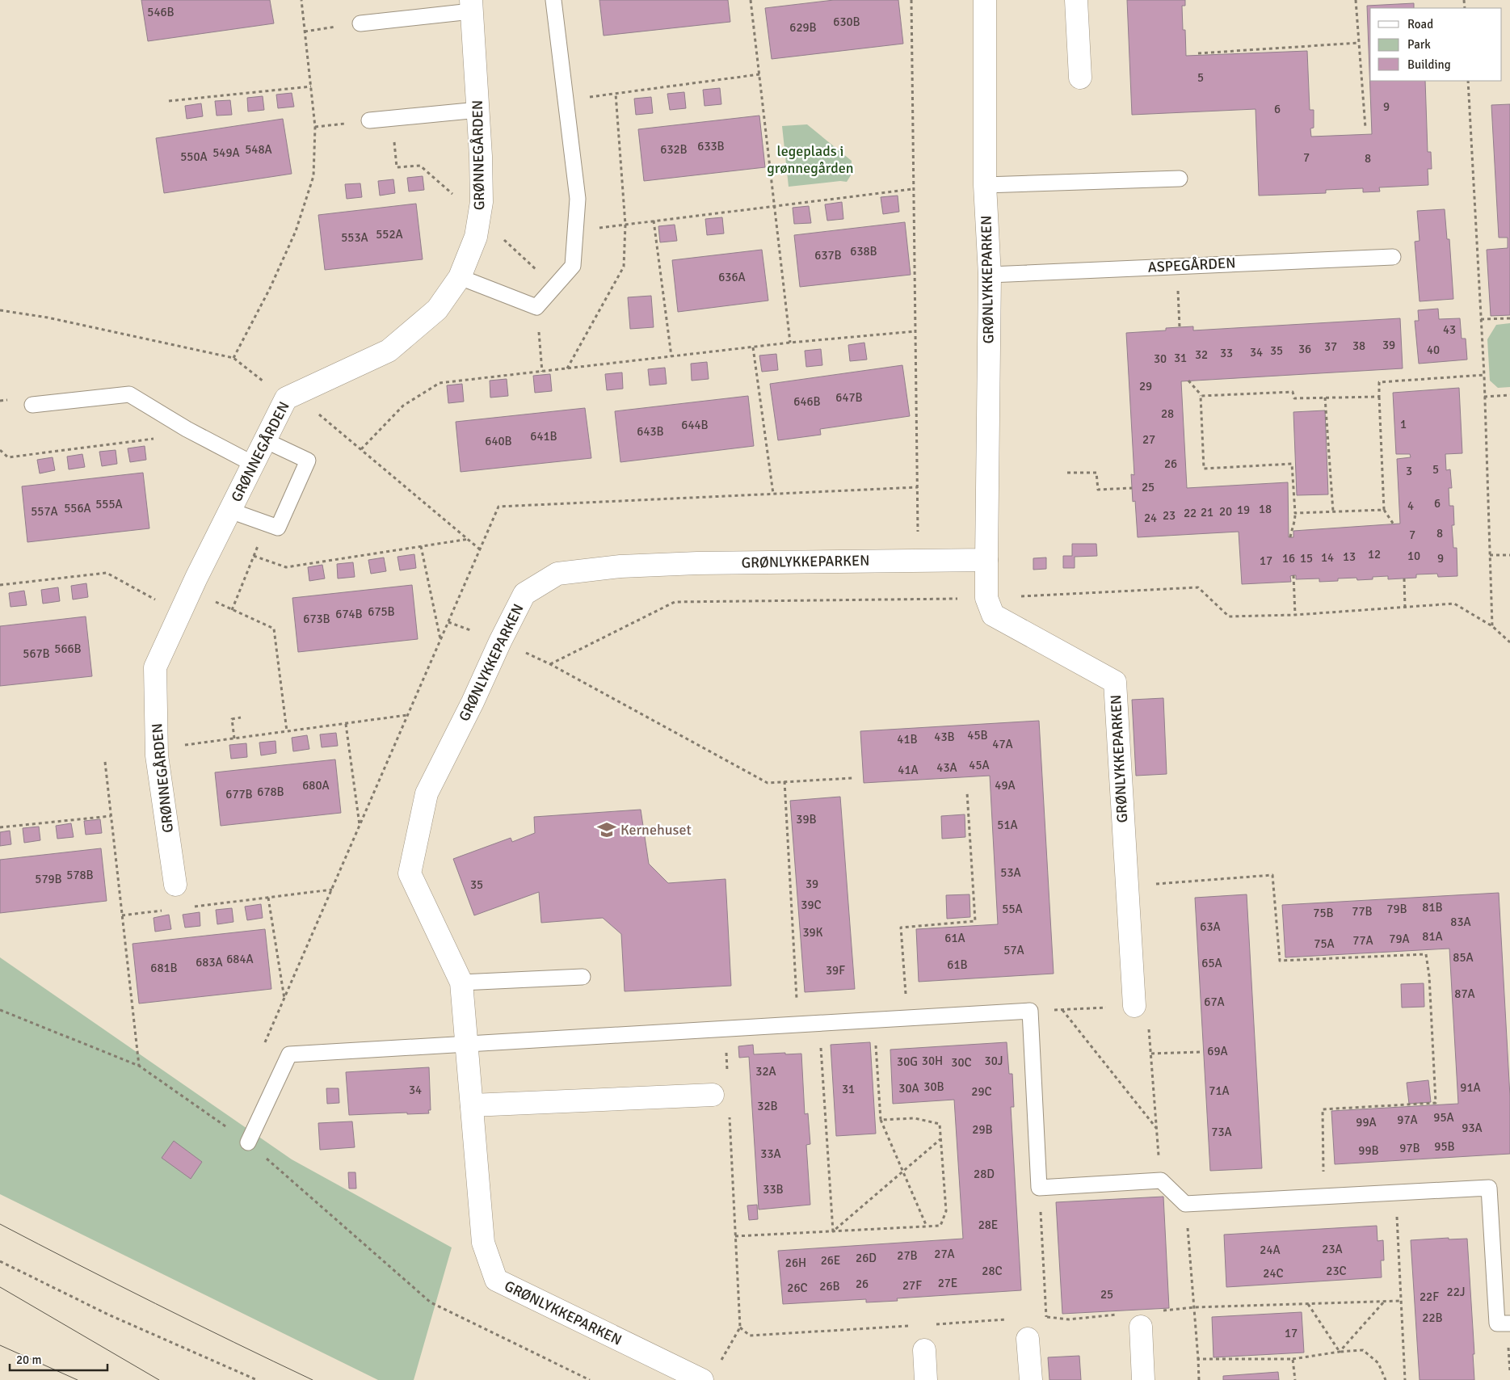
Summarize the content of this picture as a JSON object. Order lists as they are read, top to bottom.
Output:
{
  "streets": {
    "street": ["GRØNNEGÅRDEN", "GRØNLYKKEPARKEN"],
    "lane": ["ASPEGÅRDEN"]
  },
  "crossings": [
    ["ASPEGÅRDEN", "GRØNLYKKEPARKEN"]
  ],
  "parks": ["legeplads i grønnegården"],
  "places": {
    "school or university": ["Kernehuset"]
  },
  "house_numbers": [
    "546B",
    "630B",
    "629B",
    "5",
    "9",
    "6",
    "633B",
    "548A",
    "632B",
    "549A",
    "550A",
    "7",
    "8",
    "552A",
    "553A",
    "638B",
    "637B",
    "636A",
    "43",
    "39",
    "38",
    "37",
    "36",
    "40",
    "35",
    "34",
    "33",
    "32",
    "31",
    "30",
    "29",
    "647B",
    "646B",
    "28",
    "1",
    "644B",
    "643B",
    "641B",
    "27",
    "640B",
    "26",
    "5",
    "3",
    "25",
    "6",
    "555A",
    "4",
    "556A",
    "18",
    "19",
    "557A",
    "20",
    "21",
    "22",
    "23",
    "24",
    "8",
    "7",
    "12",
    "10",
    "13",
    "14",
    "16",
    "15",
    "9",
    "17",
    "675B",
    "674B",
    "673B",
    "566B",
    "567B",
    "45B",
    "43B",
    "41B",
    "47A",
    "45A",
    "43A",
    "41A",
    "680A",
    "49A",
    "678B",
    "677B",
    "39B",
    "51A",
    "53A",
    "578B",
    "579B",
    "39",
    "35",
    "39C",
    "81B",
    "55A",
    "79B",
    "77B",
    "75B",
    "83A",
    "63A",
    "39K",
    "81A",
    "61A",
    "79A",
    "77A",
    "75A",
    "57A",
    "85A",
    "684A",
    "683A",
    "65A",
    "61B",
    "681B",
    "39F",
    "87A",
    "67A",
    "69A",
    "30H",
    "30J",
    "30G",
    "30C",
    "32A",
    "30B",
    "91A",
    "30A",
    "31",
    "34",
    "71A",
    "29C",
    "32B",
    "95A",
    "97A",
    "99A",
    "93A",
    "29B",
    "73A",
    "95B",
    "97B",
    "99B",
    "33A",
    "28D",
    "33B",
    "28E",
    "23A",
    "24A",
    "27A",
    "27B",
    "26D",
    "26E",
    "26H",
    "28C",
    "23C",
    "24C",
    "27E",
    "26",
    "27F",
    "26B",
    "26C",
    "22J",
    "25",
    "22F",
    "22B",
    "17"
  ],
  "legend": ["Road", "Park", "Building"],
  "scale_bar": "20 m"
}
